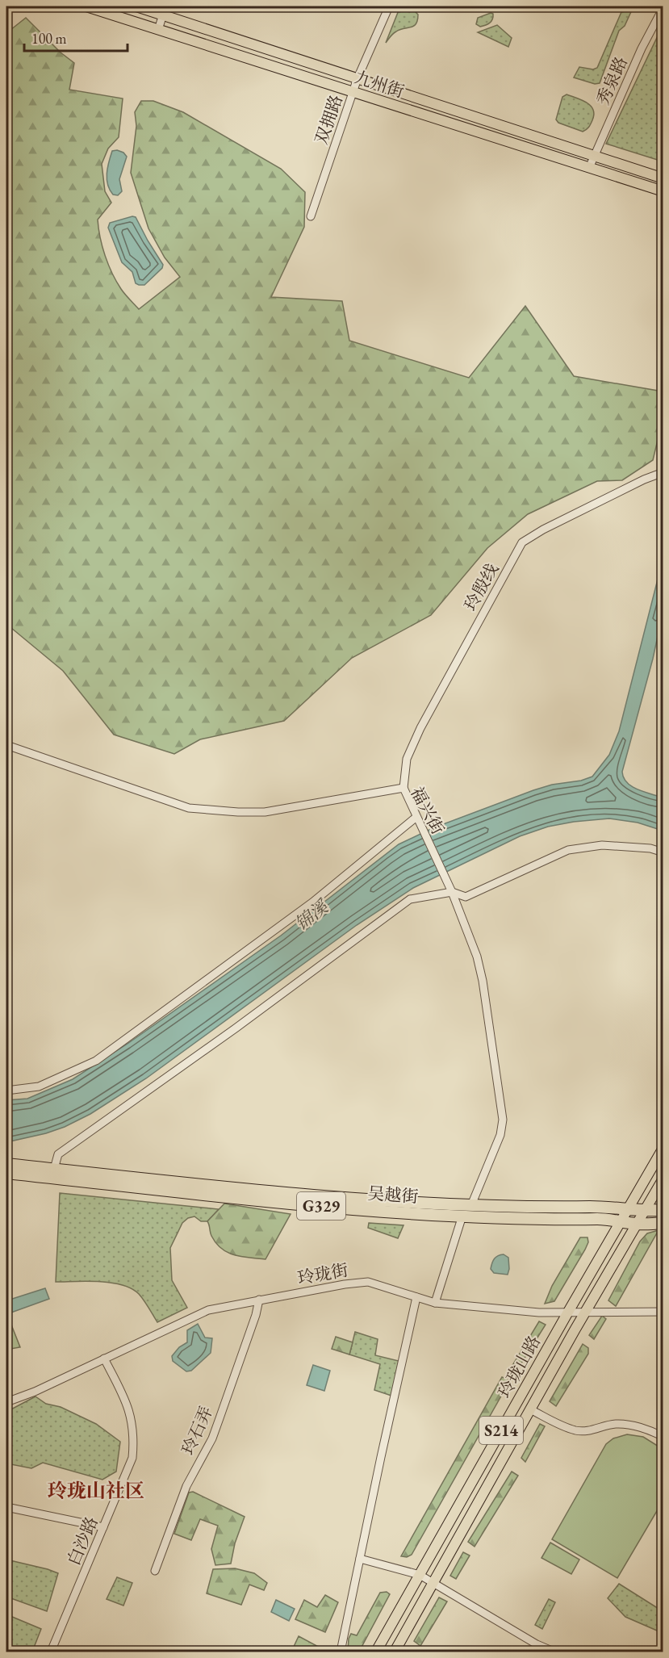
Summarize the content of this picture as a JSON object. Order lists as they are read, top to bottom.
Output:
{
  "streets": {
    "highway": ["吴越街", "G329"],
    "main road": ["九州街", "玲珑山路", "S214"],
    "street": [
      "秀泉路",
      "双拥路",
      "玲殷线",
      "福兴街",
      "玲珑街",
      "玲石弄",
      "白沙路"
    ]
  },
  "crossings": [
    ["秀泉路", "九州街"],
    ["九州街", "双拥路"],
    ["玲殷线", "福兴街"],
    ["福兴街", "吴越街"],
    ["吴越街", "玲珑山路"],
    ["玲珑街", "玲珑山路"],
    ["玲珑街", "玲石弄"],
    ["玲珑街", "白沙路"]
  ],
  "districts": ["玲珑山社区"],
  "water": ["锦溪"],
  "scale_bar": "100 m"
}
